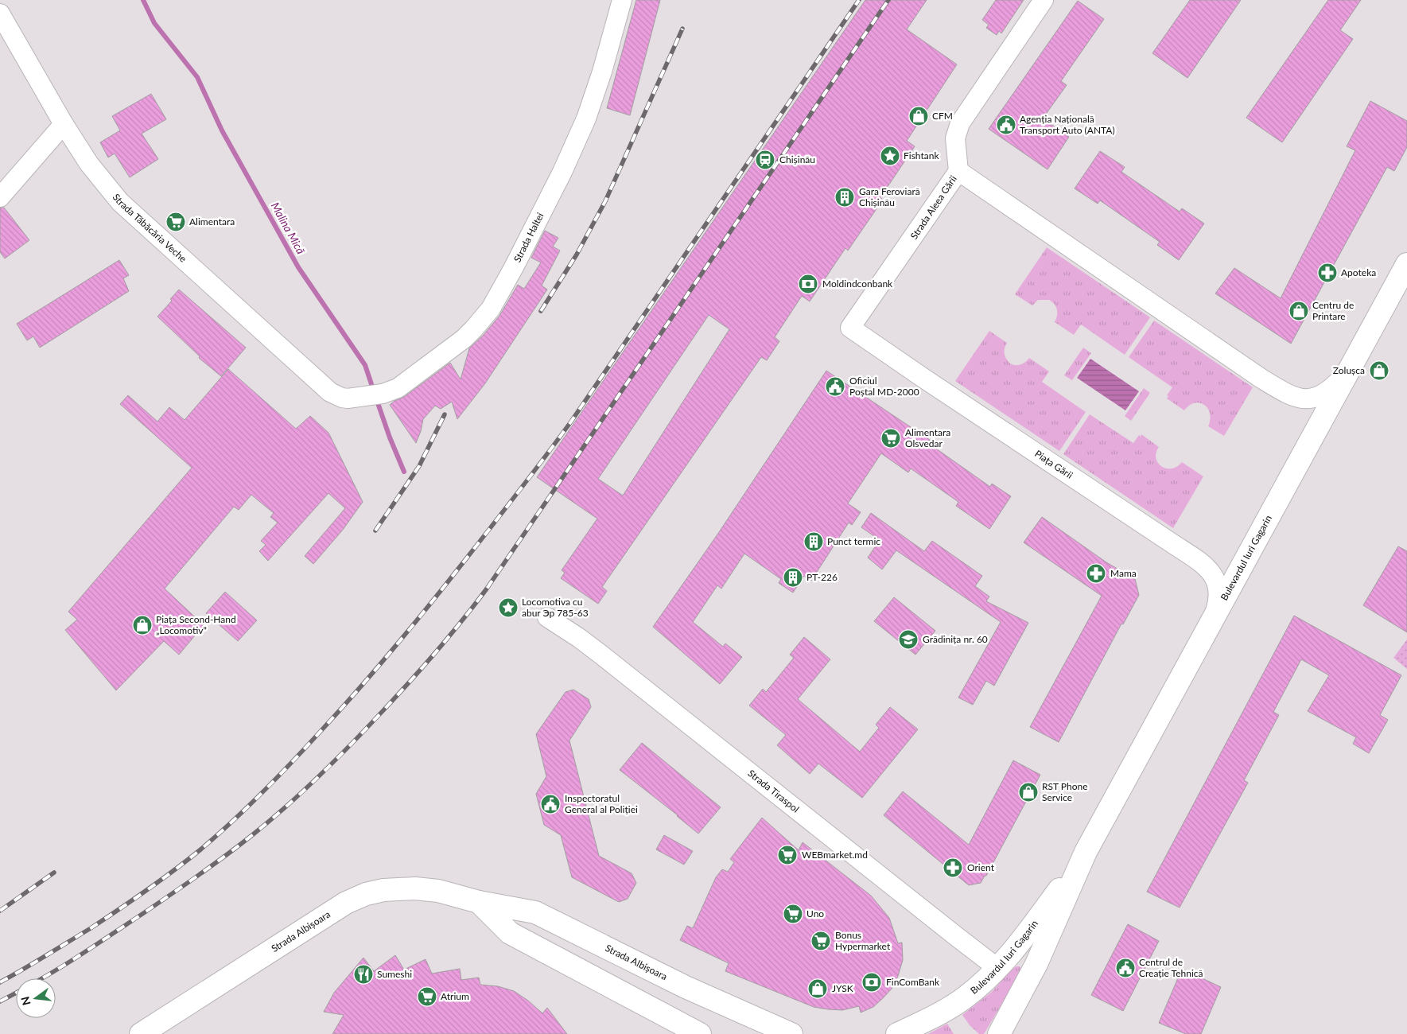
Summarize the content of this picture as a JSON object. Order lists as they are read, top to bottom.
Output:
{
  "streets": {
    "main road": ["Bulevardul Iuri Gagarin", "Strada Albișoara"],
    "street": [
      "Strada Aleea Gării",
      "Strada Tăbăcăria Veche",
      "Strada Haltei",
      "Piața Gării",
      "Strada Tiraspol"
    ]
  },
  "crossings": [
    ["Strada Aleea Gării", "Piața Gării"],
    ["Strada Tăbăcăria Veche", "Strada Haltei"],
    ["Piața Gării", "Bulevardul Iuri Gagarin"],
    ["Bulevardul Iuri Gagarin", "Strada Tiraspol"]
  ],
  "water": ["Malina Mică"],
  "places": {
    "shop": [
      "CFM",
      "Centru de Printare",
      "Zolușca",
      "Piața Second-Hand „Locomotiv”",
      "RST Phone Service",
      "JYSK"
    ],
    "public building": [
      "Agenția Națională Transport Auto (ANTA)",
      "Oficiul Poștal MD-2000",
      "Inspectoratul General al Poliției",
      "Centrul de Creație Tehnică"
    ],
    "place": ["Fishtank", "Locomotiva cu abur Эр 785-63"],
    "station": ["Chișinău"],
    "building": ["Gara Feroviară Chișinău", "Punct termic", "PT-226"],
    "supermarket": [
      "Alimentara",
      "Alimentara Olsvedar",
      "WEBmarket.md",
      "Uno",
      "Bonus Hypermarket",
      "Atrium"
    ],
    "pharmacy": ["Apoteka", "Mama", "Orient"],
    "bank": ["Moldindconbank", "FinComBank"],
    "school or university": ["Grădinița nr. 60"],
    "restaurant": ["Sumeshi"]
  },
  "north": "left"
}
